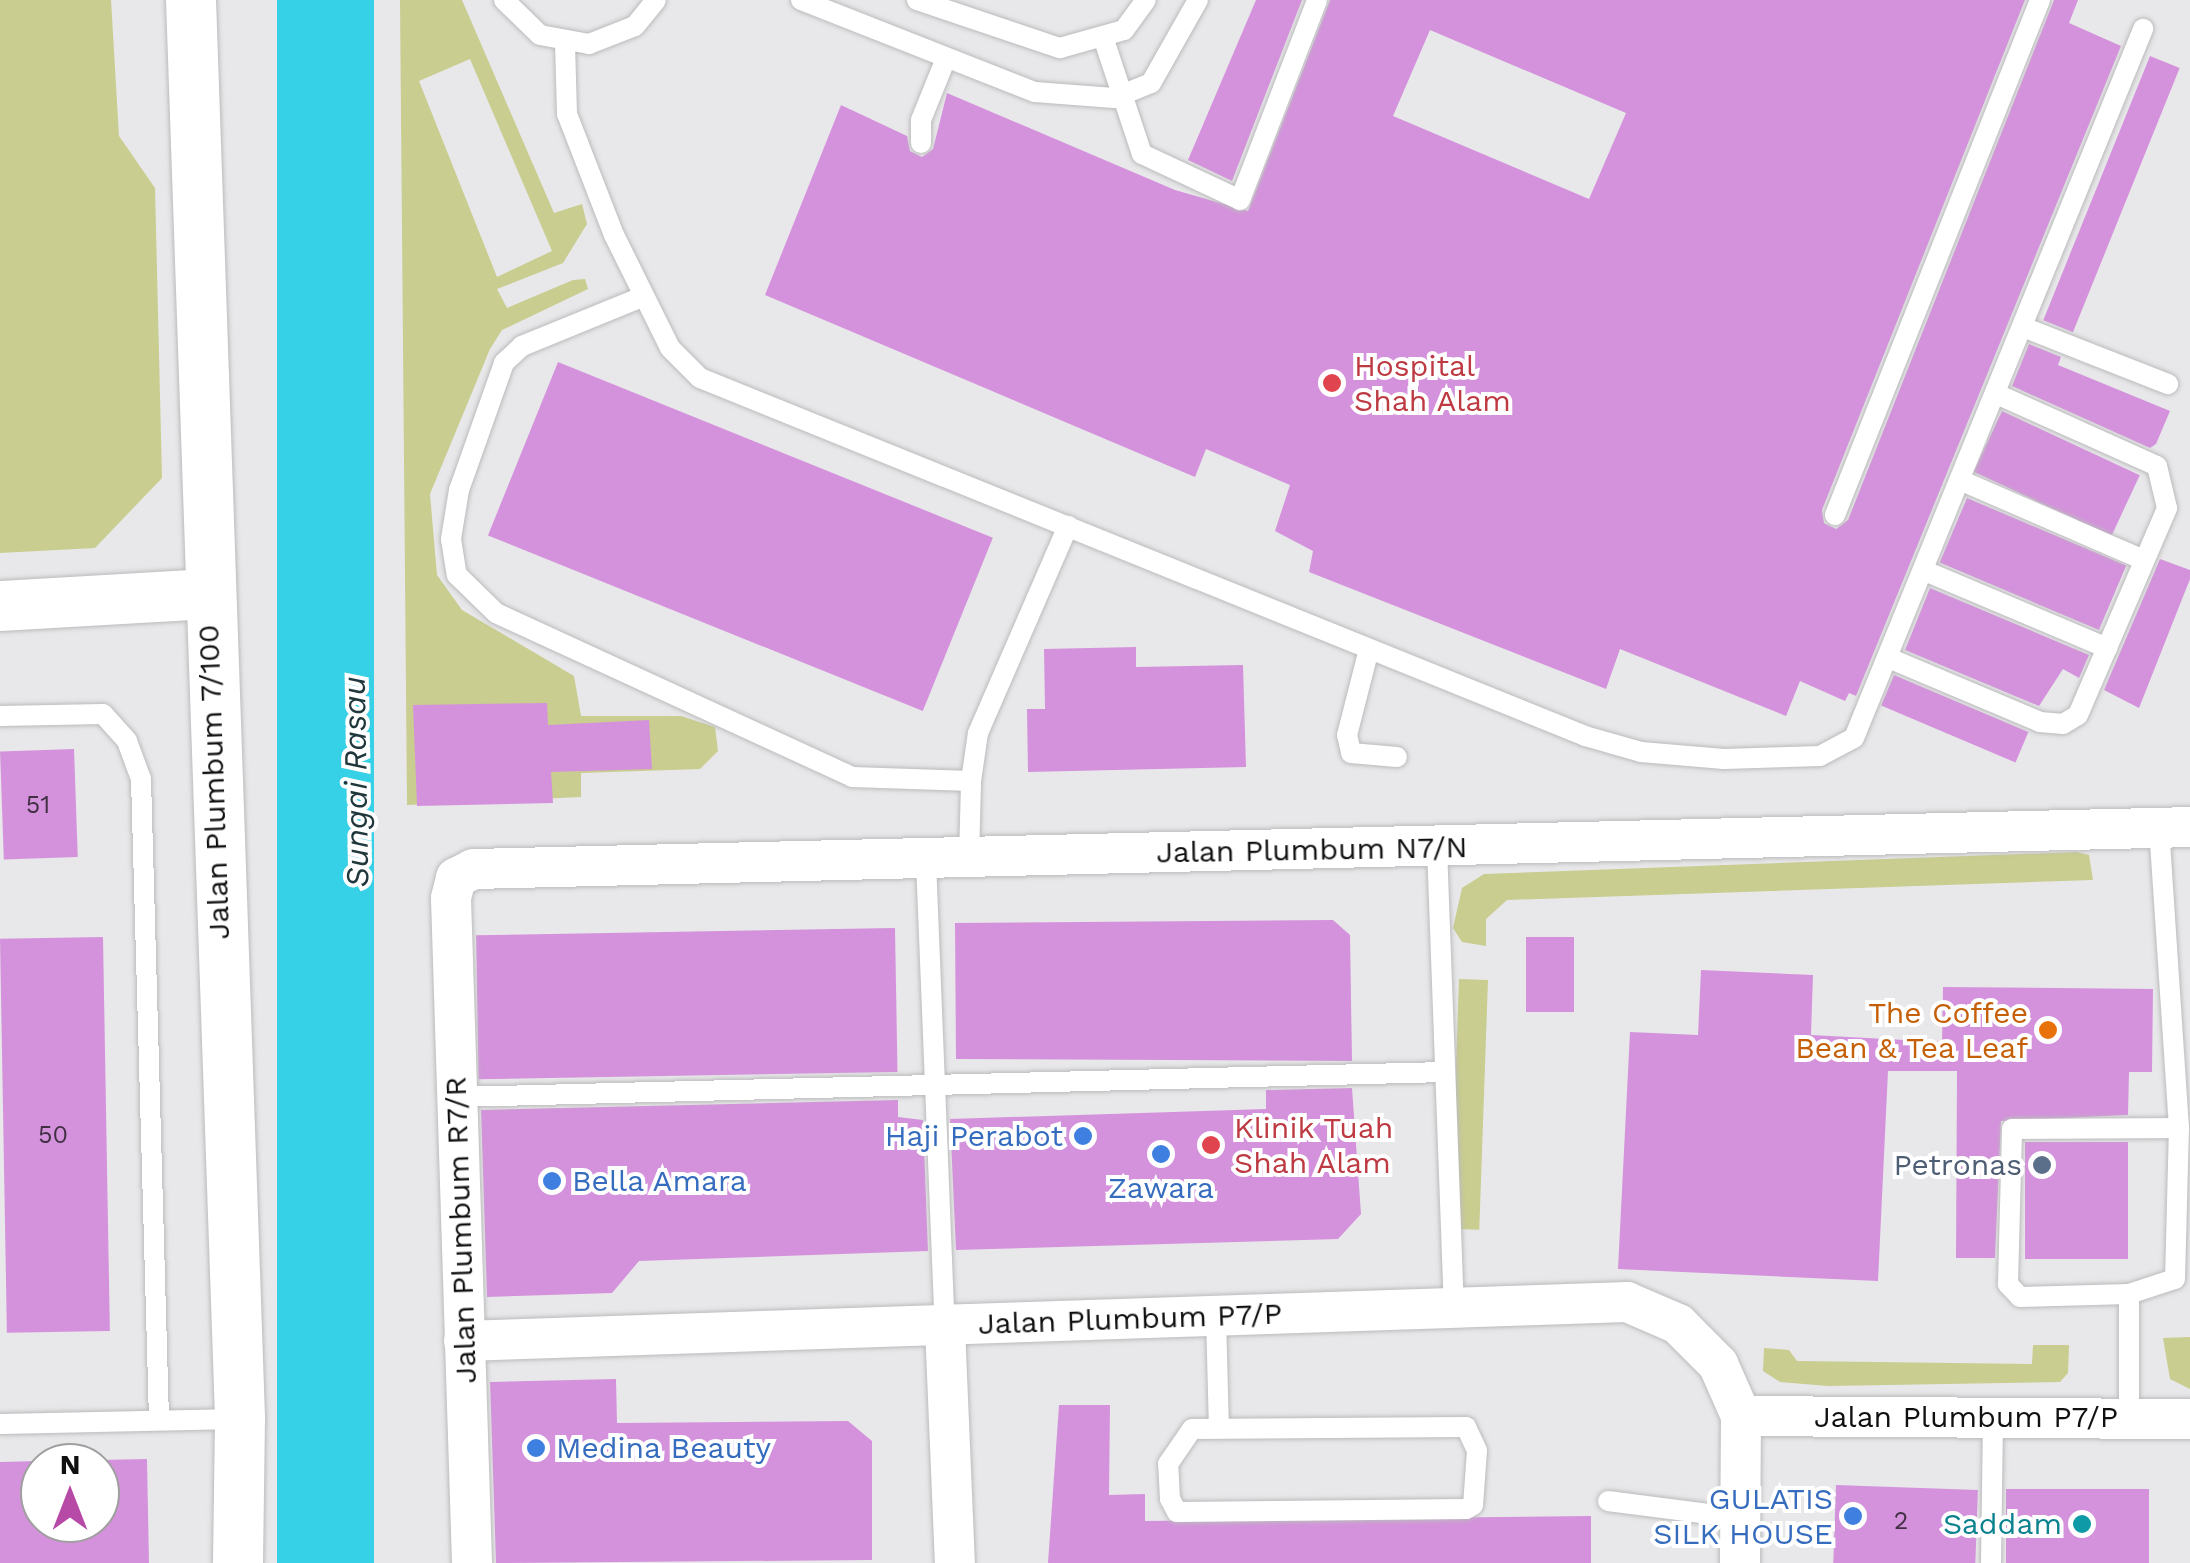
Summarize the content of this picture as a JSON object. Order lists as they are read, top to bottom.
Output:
{
  "streets": {
    "street": [
      "Jalan Plumbum 7/100",
      "Jalan Plumbum N7/N",
      "Jalan Plumbum R7/R",
      "Jalan Plumbum P7/P"
    ]
  },
  "crossings": [
    ["Jalan Plumbum N7/N", "Jalan Plumbum R7/R"],
    ["Jalan Plumbum R7/R", "Jalan Plumbum P7/P"]
  ],
  "water": ["Sungai Rasau"],
  "places": [
    "Hospital Shah Alam",
    "The Coffee Bean & Tea Leaf",
    "Haji Perabot",
    "Klinik Tuah Shah Alam",
    "Zawara",
    "Petronas",
    "Bella Amara",
    "Medina Beauty",
    "GULATIS SILK HOUSE",
    "Saddam"
  ],
  "house_numbers": ["51", "50", "2"],
  "north": "top"
}
